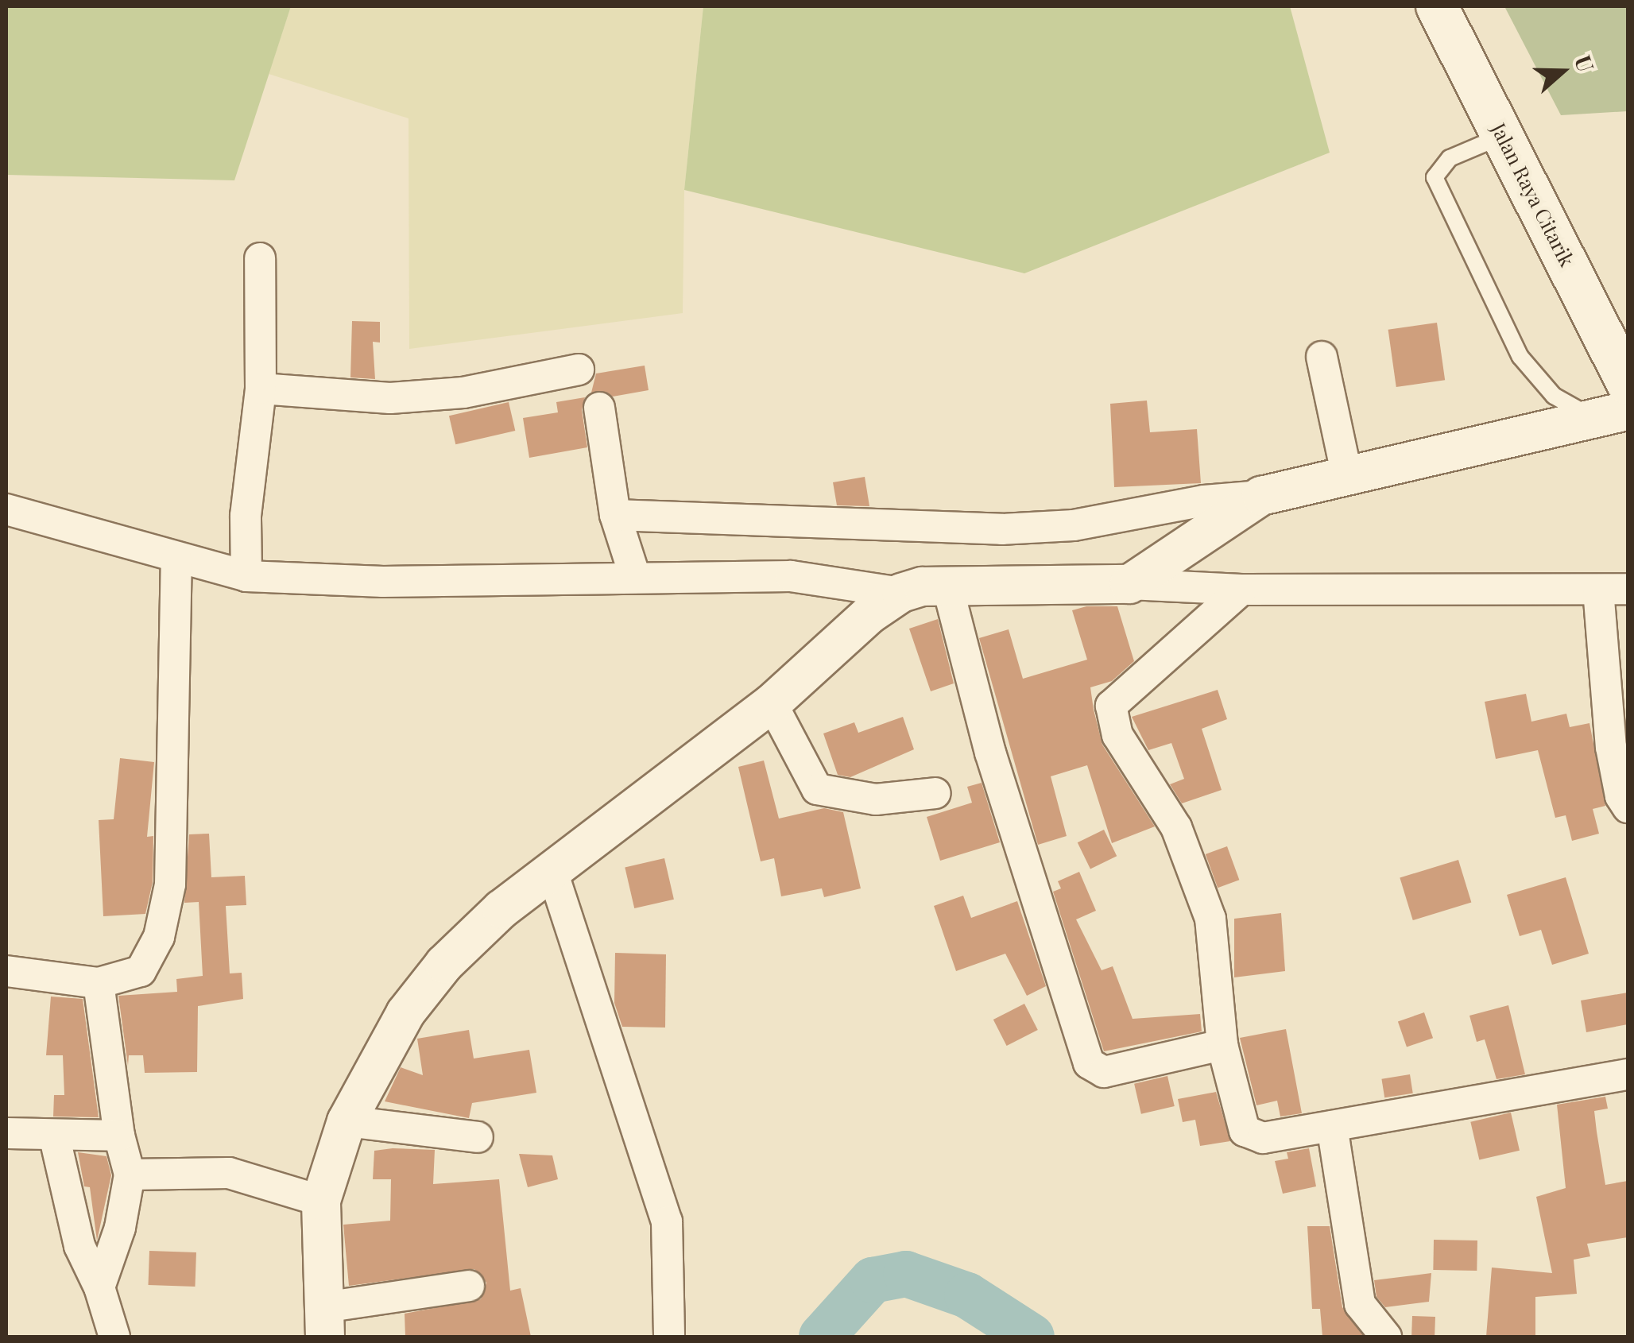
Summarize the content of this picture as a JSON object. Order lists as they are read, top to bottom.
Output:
{
  "streets": {
    "main road": ["Jalan Raya Citarik"]
  },
  "north": "right"
}
